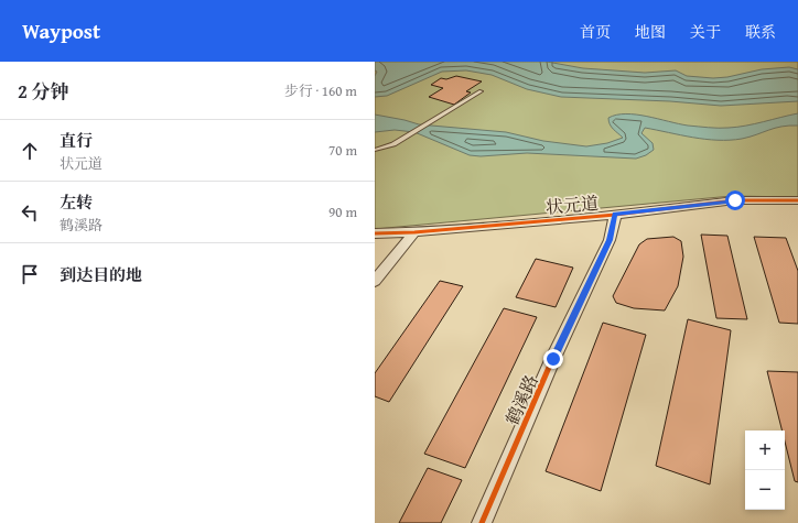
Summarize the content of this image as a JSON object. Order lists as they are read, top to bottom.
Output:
{
  "streets": {
    "street": ["状元道", "鹤溪路"]
  },
  "crossings": [
    ["状元道", "鹤溪路"]
  ],
  "page": {
    "header": "Waypost",
    "nav": [
      "首页",
      "地图",
      "关于",
      "联系"
    ],
    "heading": ["2 分钟", "步行 · 160 m"],
    "list": [
      ["直行", "状元道", "70 m"],
      ["左转", "鹤溪路", "90 m"],
      "到达目的地"
    ],
    "map_buttons": ["+", "−"]
  }
}
